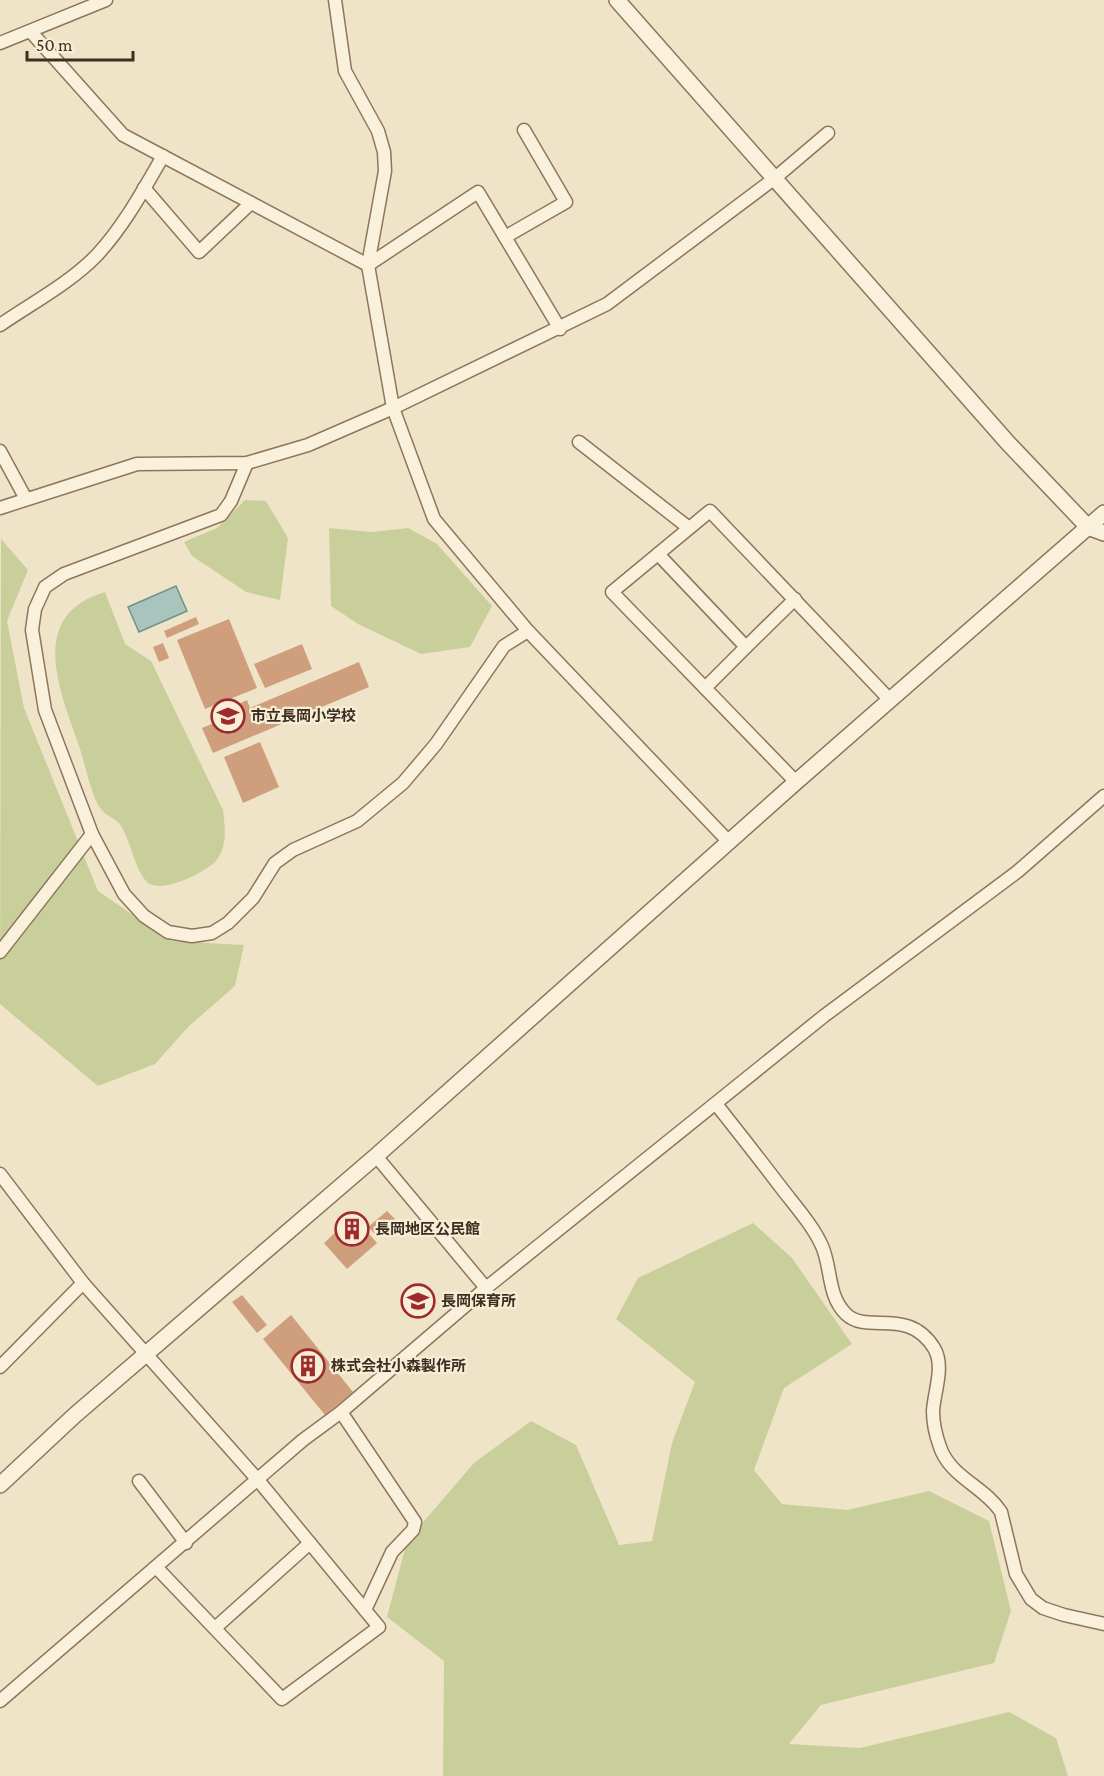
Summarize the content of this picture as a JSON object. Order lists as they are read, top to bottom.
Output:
{
  "places": {
    "school or university": ["市立長岡小学校", "長岡保育所"],
    "building": ["長岡地区公民館", "株式会社小森製作所"]
  },
  "scale_bar": "50 m"
}
